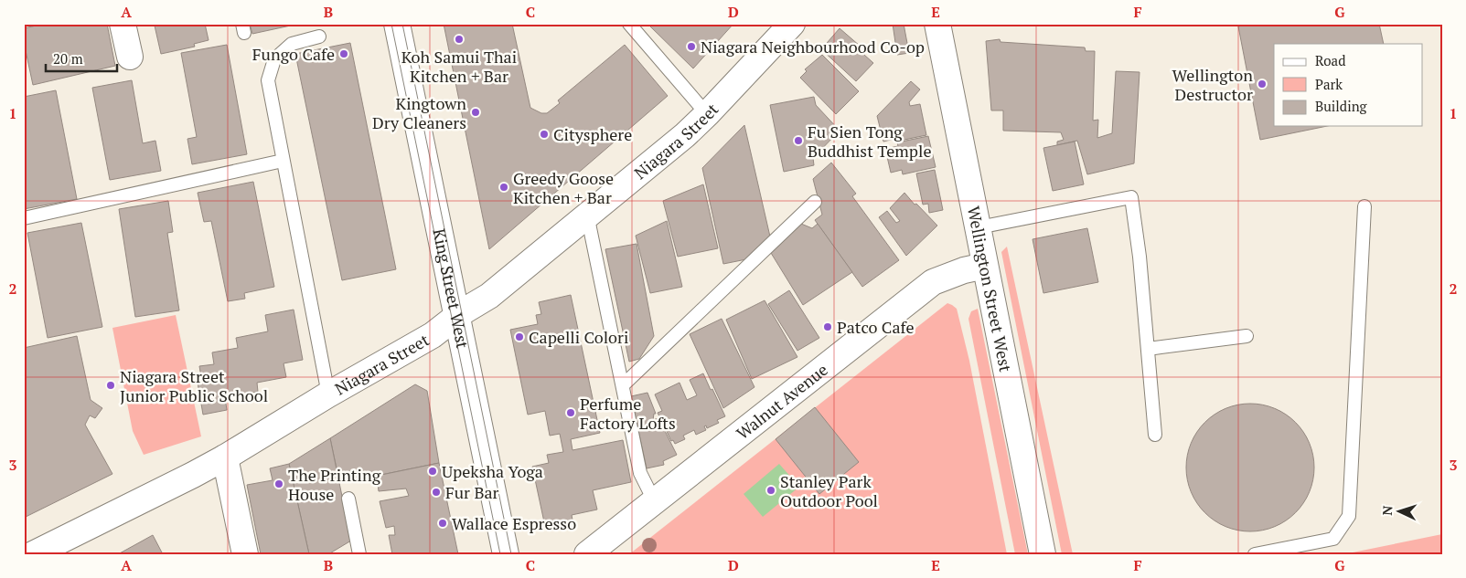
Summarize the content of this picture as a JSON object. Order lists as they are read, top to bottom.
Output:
{
  "streets": {
    "street": [
      "Niagara Street",
      "King Street West",
      "Wellington Street West",
      "Walnut Avenue"
    ]
  },
  "crossings": [
    ["Niagara Street", "King Street West"],
    ["Wellington Street West", "Walnut Avenue"]
  ],
  "places": [
    "Koh Samui Thai Kitchen + Bar",
    "Niagara Neighbourhood Co-op",
    "Fungo Cafe",
    "Wellington Destructor",
    "Kingtown Dry Cleaners",
    "Citysphere",
    "Fu Sien Tong Buddhist Temple",
    "Greedy Goose Kitchen + Bar",
    "Patco Cafe",
    "Capelli Colori",
    "Niagara Street Junior Public School",
    "Perfume Factory Lofts",
    "Upeksha Yoga",
    "The Printing House",
    "Stanley Park Outdoor Pool",
    "Fur Bar",
    "Wallace Espresso"
  ],
  "legend": ["Road", "Park", "Building"],
  "scale_bar": "20 m",
  "north": "left",
  "grid": {
    "columns": [
      "A",
      "B",
      "C",
      "D",
      "E",
      "F",
      "G"
    ],
    "rows": ["1", "2", "3"]
  }
}
